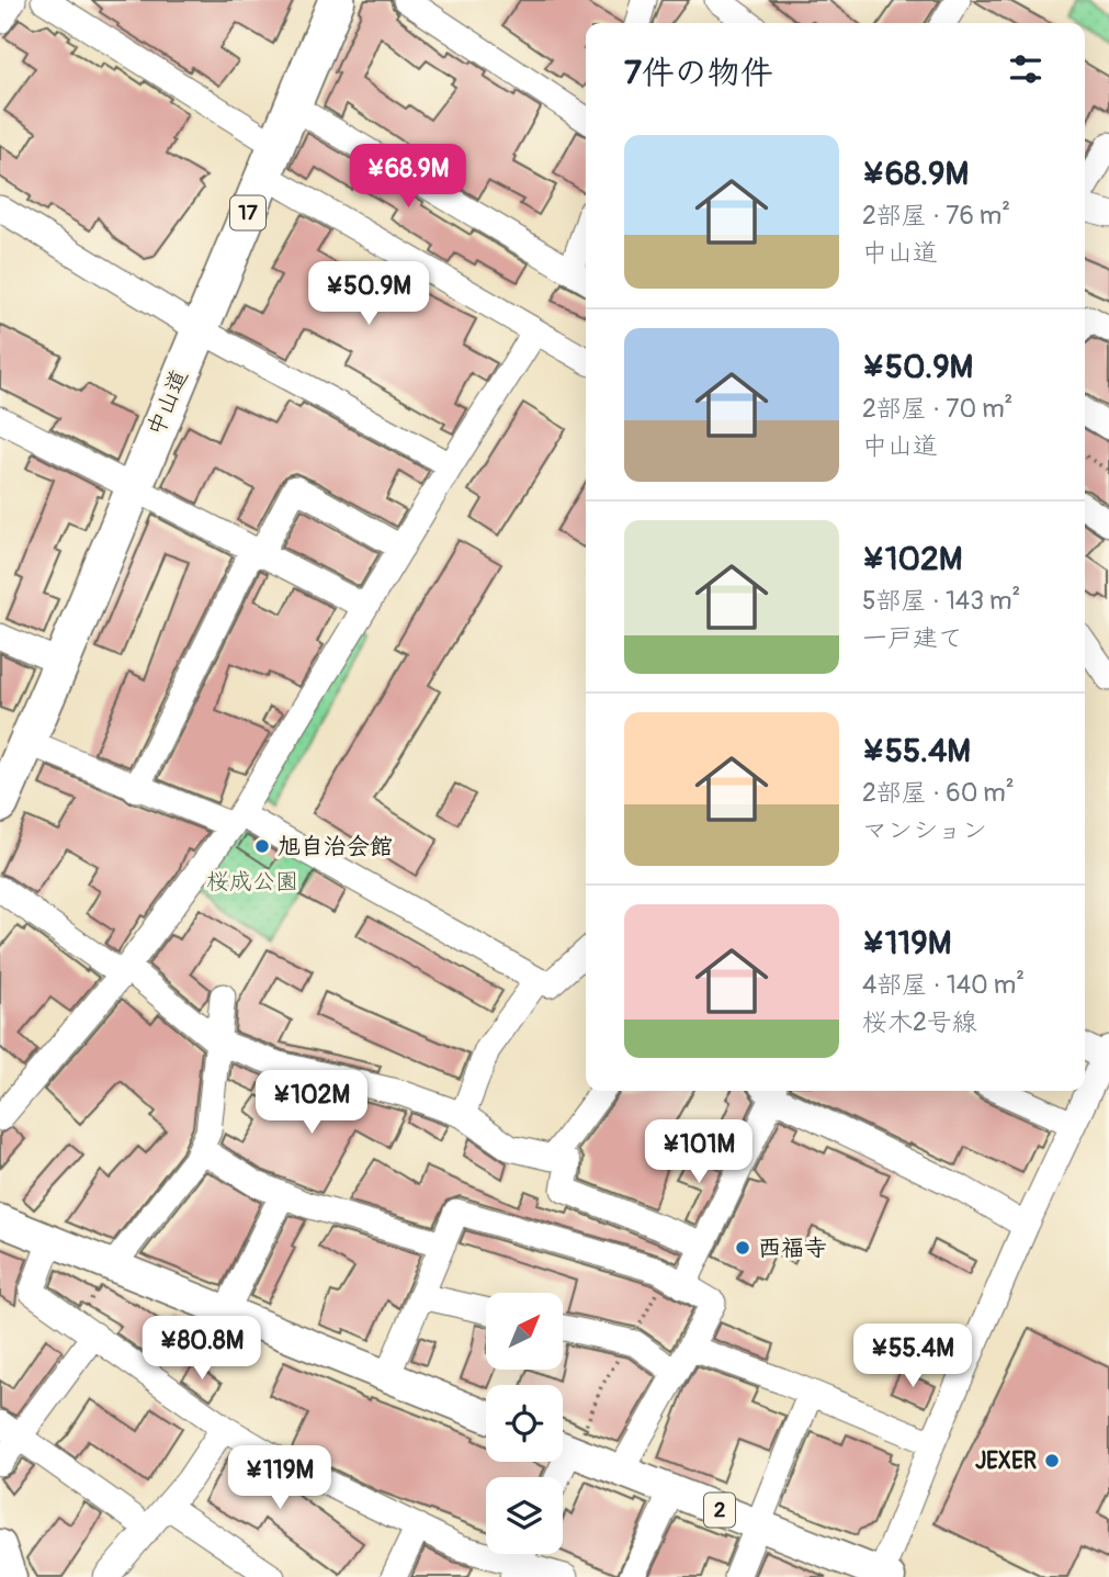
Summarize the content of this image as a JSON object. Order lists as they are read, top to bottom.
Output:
{
  "streets": {
    "highway": ["17", "中山道"],
    "main road": ["2"]
  },
  "parks": ["桜成公園"],
  "places": ["旭自治会館", "西福寺", "JEXER"],
  "north": "top right",
  "page": {
    "heading": "7件の物件",
    "list": [
      {
        "name": "¥68.9M",
        "note": "2部屋 · 76 m² · 中山道"
      },
      {
        "name": "¥50.9M",
        "note": "2部屋 · 70 m² · 中山道"
      },
      {
        "name": "¥102M",
        "note": "5部屋 · 143 m² · 一戸建て"
      },
      {
        "name": "¥55.4M",
        "note": "2部屋 · 60 m² · マンション"
      },
      {
        "name": "¥119M",
        "note": "4部屋 · 140 m² · 桜木2号線"
      }
    ],
    "price": [
      "¥68.9M",
      "¥50.9M",
      "¥102M",
      "¥101M",
      "¥80.8M",
      "¥55.4M",
      "¥119M"
    ]
  }
}
